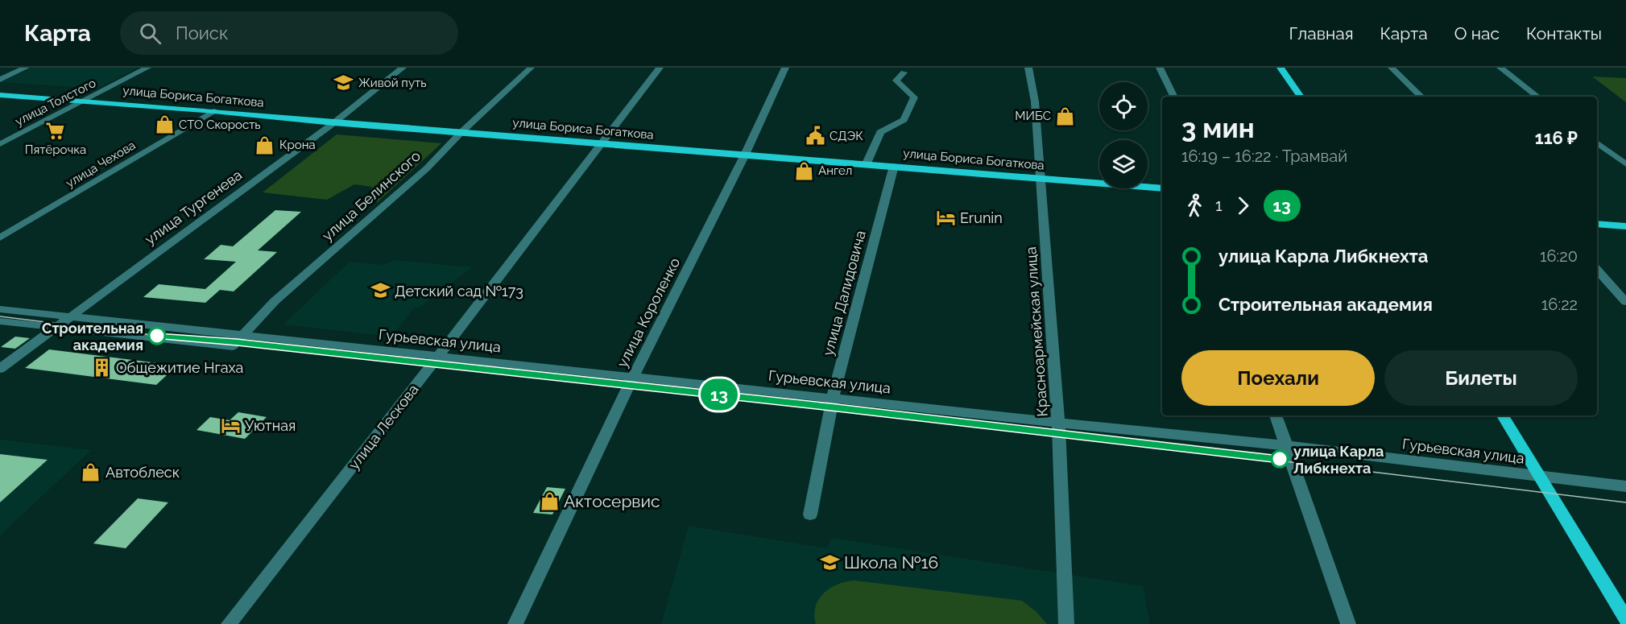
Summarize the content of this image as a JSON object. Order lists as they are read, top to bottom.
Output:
{
  "streets": {
    "main road": ["улица Бориса Богаткова"],
    "street": [
      "улица Толстого",
      "улица Чехова",
      "улица Белинского",
      "улица Тургенева",
      "улица Далидовича",
      "улица Короленко",
      "Красноармейская улица",
      "Гурьевская улица",
      "улица Лескова"
    ]
  },
  "crossings": [
    ["улица Бориса Богаткова", "улица Толстого"],
    ["улица Бориса Богаткова", "улица Чехова"],
    ["улица Бориса Богаткова", "улица Белинского"],
    ["улица Бориса Богаткова", "улица Тургенева"],
    ["улица Бориса Богаткова", "улица Далидовича"],
    ["улица Бориса Богаткова", "улица Короленко"],
    ["улица Бориса Богаткова", "Красноармейская улица"],
    ["улица Бориса Богаткова", "улица Лескова"],
    ["улица Белинского", "улица Тургенева"],
    ["улица Белинского", "Гурьевская улица"],
    ["улица Тургенева", "Гурьевская улица"],
    ["улица Далидовича", "Гурьевская улица"],
    ["улица Короленко", "Гурьевская улица"],
    ["Красноармейская улица", "Гурьевская улица"],
    ["Гурьевская улица", "улица Лескова"]
  ],
  "places": {
    "school or university": ["Живой путь", "Детский сад №173", "Школа №16"],
    "shop": [
      "МИБС",
      "СТО Скорость",
      "Крона",
      "Ангел",
      "Автоблеск",
      "Актосервис"
    ],
    "supermarket": ["Пятёрочка"],
    "public building": ["СДЭК"],
    "hotel": ["Erunin", "Уютная"],
    "other": ["Строительная академия", "улица Карла Либкнехта"],
    "building": ["Общежитие Нгаха"]
  },
  "lines": ["tram line 13"],
  "page": {
    "header": "Карта",
    "search": "Поиск",
    "nav": [
      "Главная",
      "Карта",
      "О нас",
      "Контакты"
    ],
    "on_map": "13",
    "heading": ["3 мин", "16:19 – 16:22 · Трамвай", "116 ₽"],
    "legs": ["1", "13"],
    "list": [
      {
        "name": "улица Карла Либкнехта",
        "value": "16:20"
      },
      {
        "name": "Строительная академия",
        "value": "16:22"
      }
    ],
    "buttons": ["Поехали", "Билеты"]
  }
}
